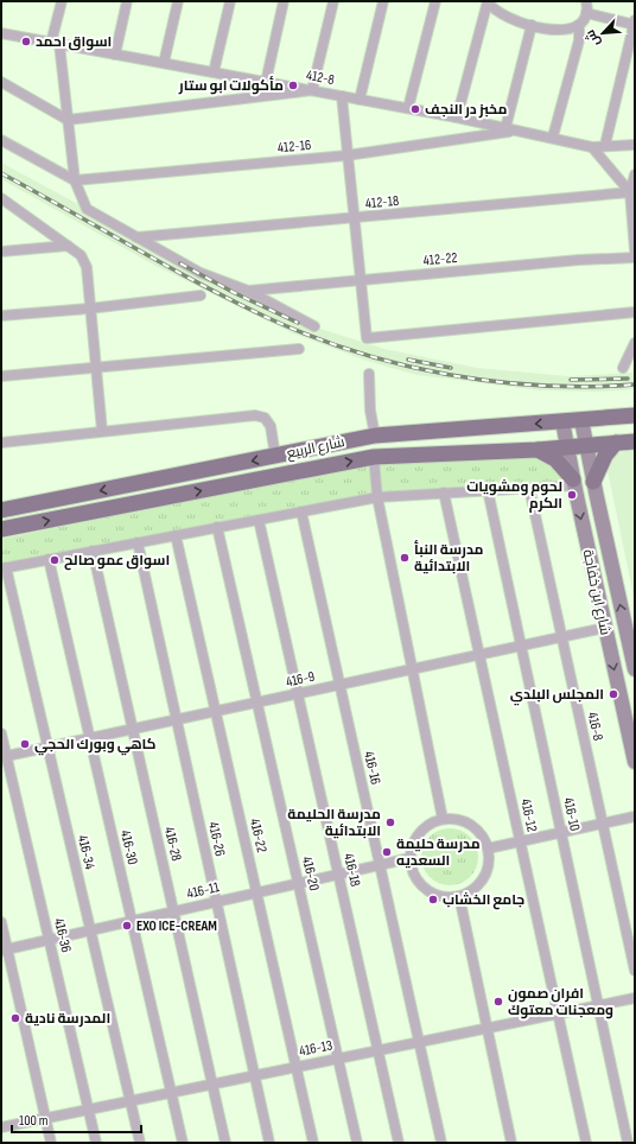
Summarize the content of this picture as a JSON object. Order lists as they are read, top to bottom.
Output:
{
  "streets": {
    "main road": ["شارع الربيع"],
    "street": [
      "412-8",
      "412-16",
      "412-18",
      "412-22",
      "شارع ابن خفاجة",
      "416-9",
      "416-8",
      "416-16",
      "416-10",
      "416-12",
      "416-22",
      "416-26",
      "416-28",
      "416-30",
      "416-34",
      "416-18",
      "416-20",
      "416-11",
      "416-36",
      "416-13"
    ]
  },
  "crossings": [
    ["412-8", "412-16"],
    ["شارع الربيع", "شارع ابن خفاجة"],
    ["شارع ابن خفاجة", "416-9"],
    ["416-9", "416-8"],
    ["416-9", "416-16"],
    ["416-9", "416-10"],
    ["416-9", "416-12"],
    ["416-9", "416-22"],
    ["416-9", "416-26"],
    ["416-9", "416-28"],
    ["416-9", "416-30"],
    ["416-9", "416-34"],
    ["416-9", "416-18"],
    ["416-9", "416-20"],
    ["416-9", "416-36"],
    ["416-16", "416-11"],
    ["416-16", "416-13"],
    ["416-10", "416-13"],
    ["416-12", "416-13"],
    ["416-22", "416-11"],
    ["416-22", "416-13"],
    ["416-26", "416-11"],
    ["416-26", "416-13"],
    ["416-28", "416-11"],
    ["416-28", "416-13"],
    ["416-30", "416-11"],
    ["416-30", "416-13"],
    ["416-34", "416-11"],
    ["416-34", "416-13"],
    ["416-18", "416-11"],
    ["416-18", "416-13"],
    ["416-20", "416-11"],
    ["416-20", "416-13"],
    ["416-11", "416-36"],
    ["416-36", "416-13"]
  ],
  "places": [
    "اسواق احمد",
    "مأكولات ابو ستار",
    "مخبز در النجف",
    "لحوم ومشويات الكرم",
    "مدرسة النبأ الابتدائية",
    "اسواق عمو صالح",
    "المجلس البلدي",
    "كاهي وبورك الحجي",
    "مدرسة الحليمة الابتدائية",
    "مدرسة حليمة السعديه",
    "جامع الخشاب",
    "EXO ICE-CREAM",
    "افران صمون ومعجنات معتوكَ",
    "المدرسة نادية"
  ],
  "scale_bar": "100 m",
  "north": "bottom left"
}
